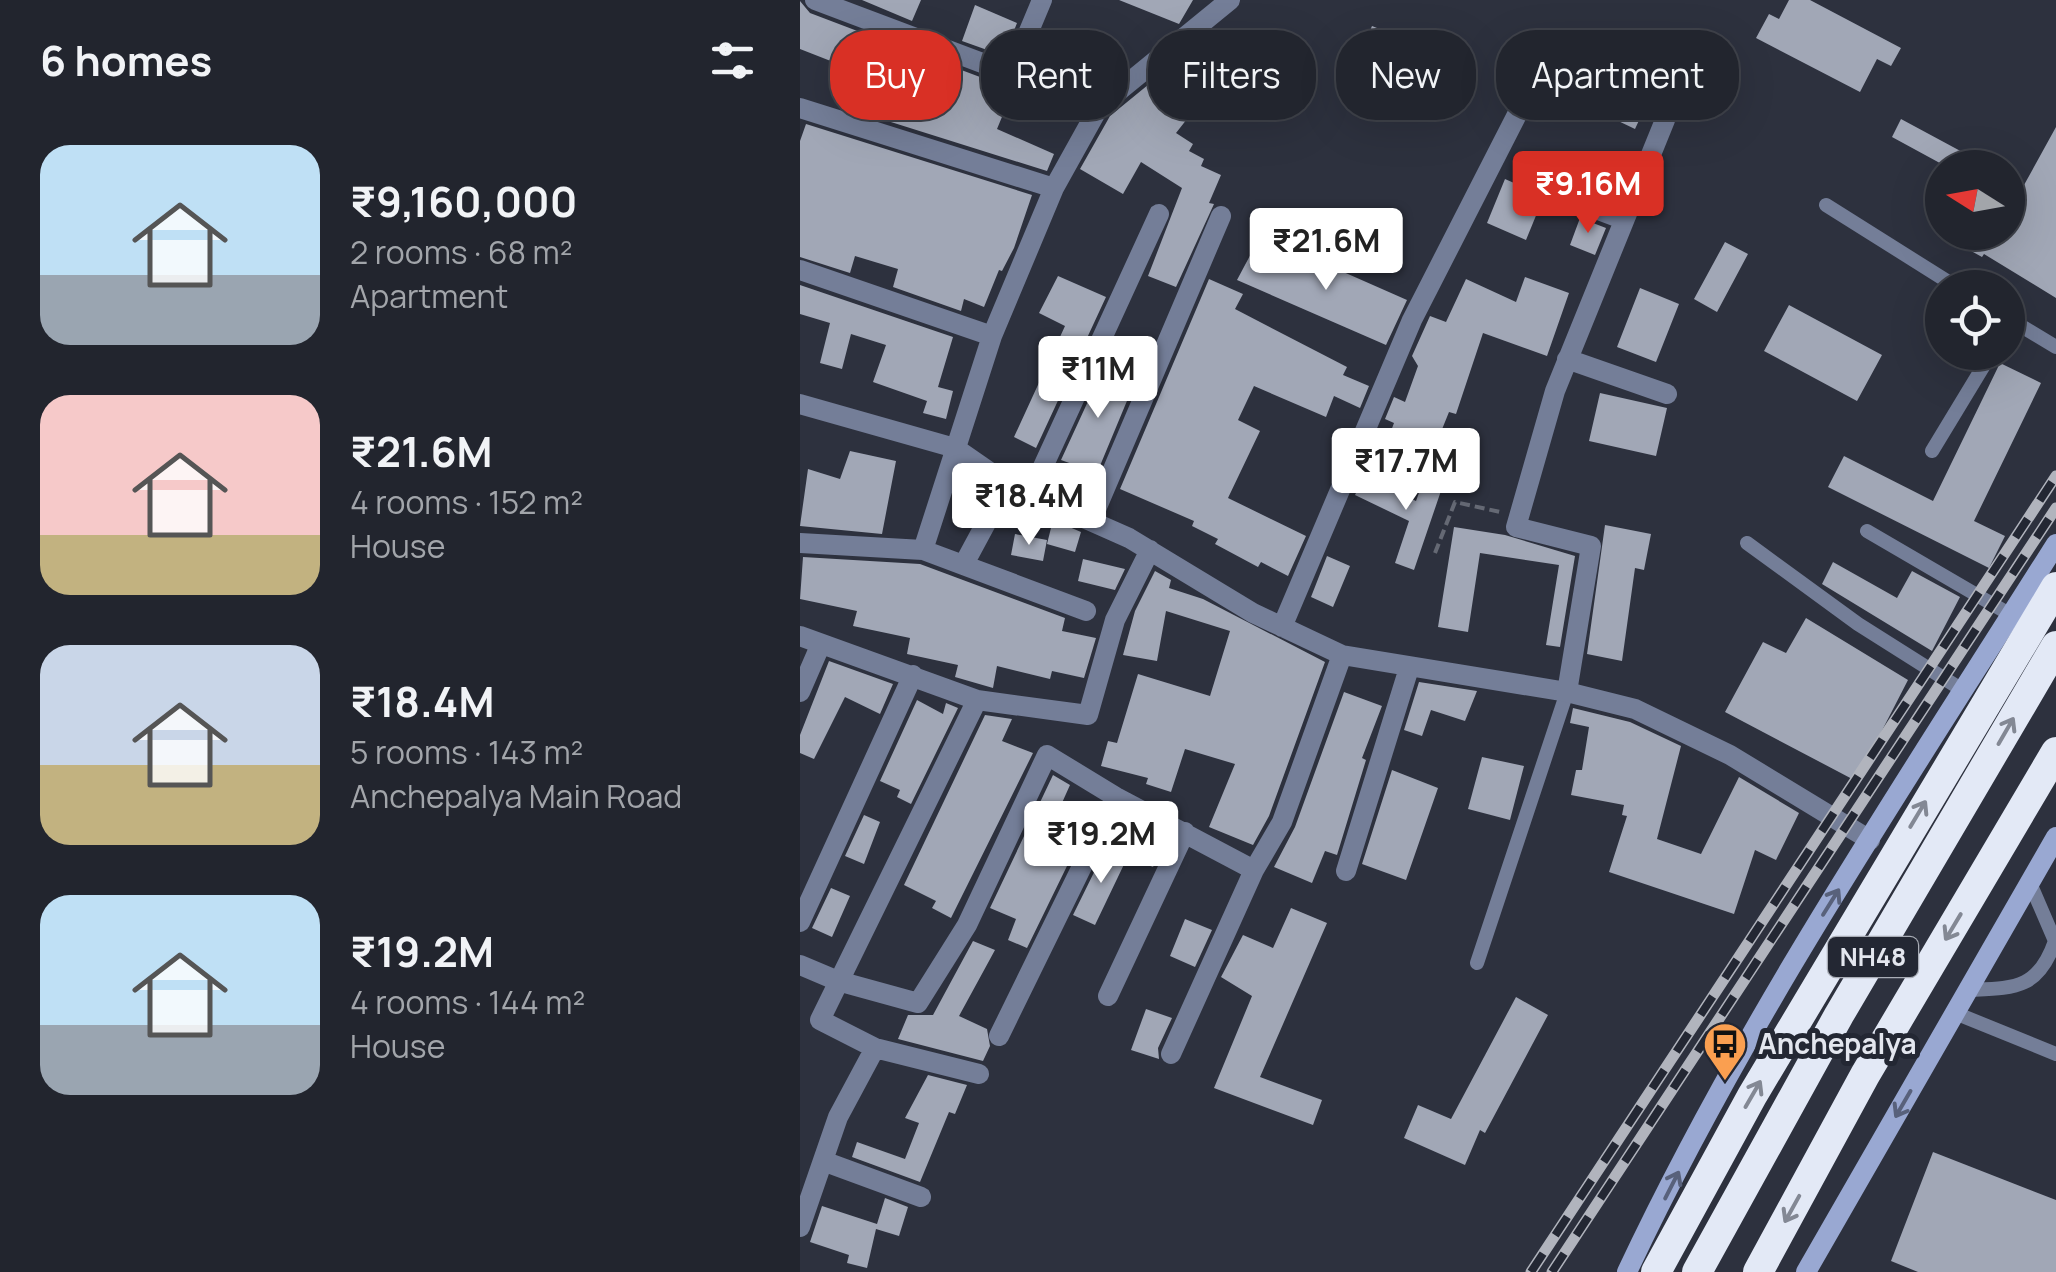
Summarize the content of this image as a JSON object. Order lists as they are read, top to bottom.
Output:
{
  "streets": {
    "highway": ["NH48"]
  },
  "places": {
    "bus stop": ["Anchepalya"]
  },
  "north": "left",
  "page": {
    "heading": "6 homes",
    "chip": [
      "Buy",
      "Rent",
      "Filters",
      "New",
      "Apartment"
    ],
    "list": [
      {
        "name": "₹9,160,000",
        "note": "2 rooms · 68 m² · Apartment"
      },
      {
        "name": "₹21.6M",
        "note": "4 rooms · 152 m² · House"
      },
      {
        "name": "₹18.4M",
        "note": "5 rooms · 143 m² · Anchepalya Main Road"
      },
      {
        "name": "₹19.2M",
        "note": "4 rooms · 144 m² · House"
      }
    ],
    "price": [
      "₹9.16M",
      "₹21.6M",
      "₹11M",
      "₹17.7M",
      "₹18.4M",
      "₹19.2M"
    ]
  }
}
